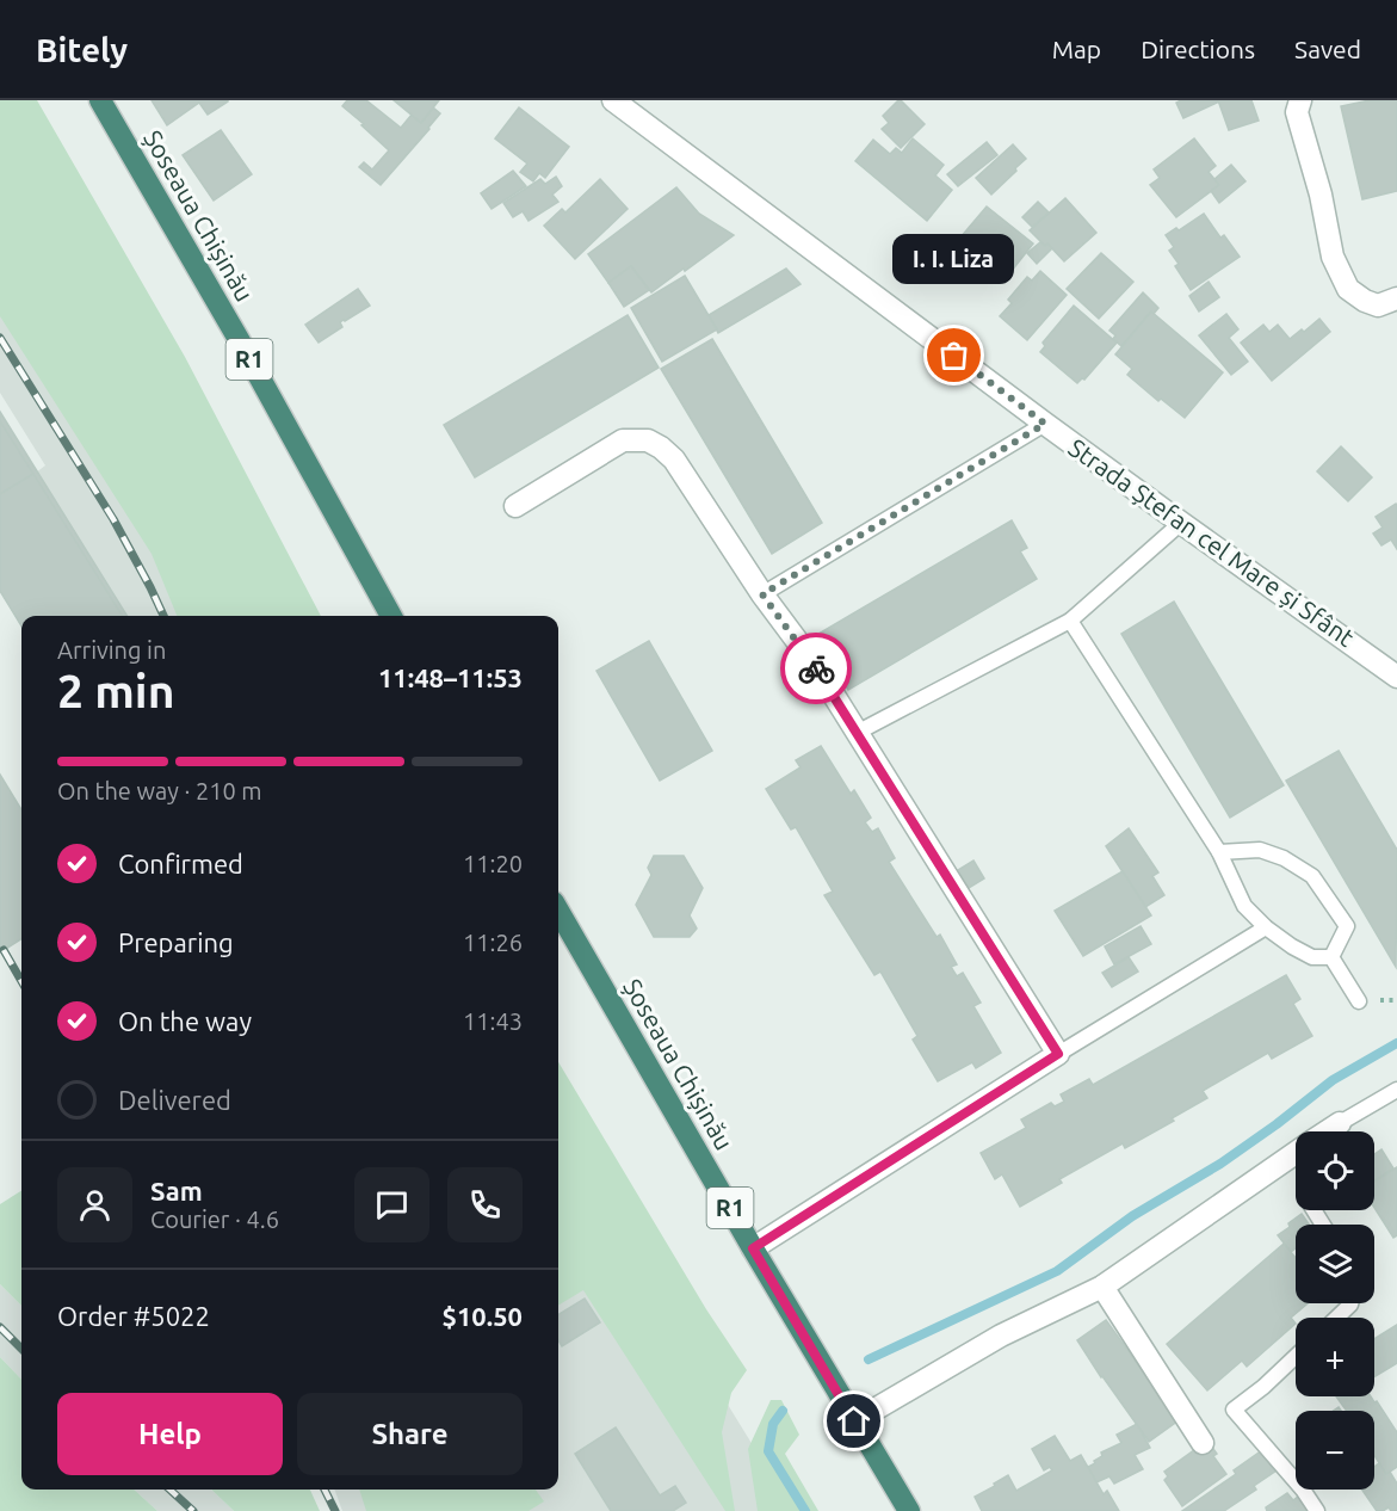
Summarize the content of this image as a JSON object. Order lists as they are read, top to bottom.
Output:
{
  "streets": {
    "highway": ["Șoseaua Chișinău", "R1"],
    "street": ["Strada Ștefan cel Mare și Sfânt"]
  },
  "places": ["I. I. Liza"],
  "page": {
    "header": "Bitely",
    "nav": ["Map", "Directions", "Saved"],
    "bubble": "I. I. Liza",
    "heading": ["2 min", "Arriving in", "11:48–11:53"],
    "panel": [
      "Sam",
      "Courier · 4.6",
      "Order #5022",
      "$10.50"
    ],
    "bar": "On the way · 210 m",
    "list": [
      ["Confirmed", "11:20"],
      ["Preparing", "11:26"],
      ["On the way", "11:43"],
      "Delivered"
    ],
    "map_buttons": ["+", "−"],
    "buttons": ["Help", "Share"]
  }
}
